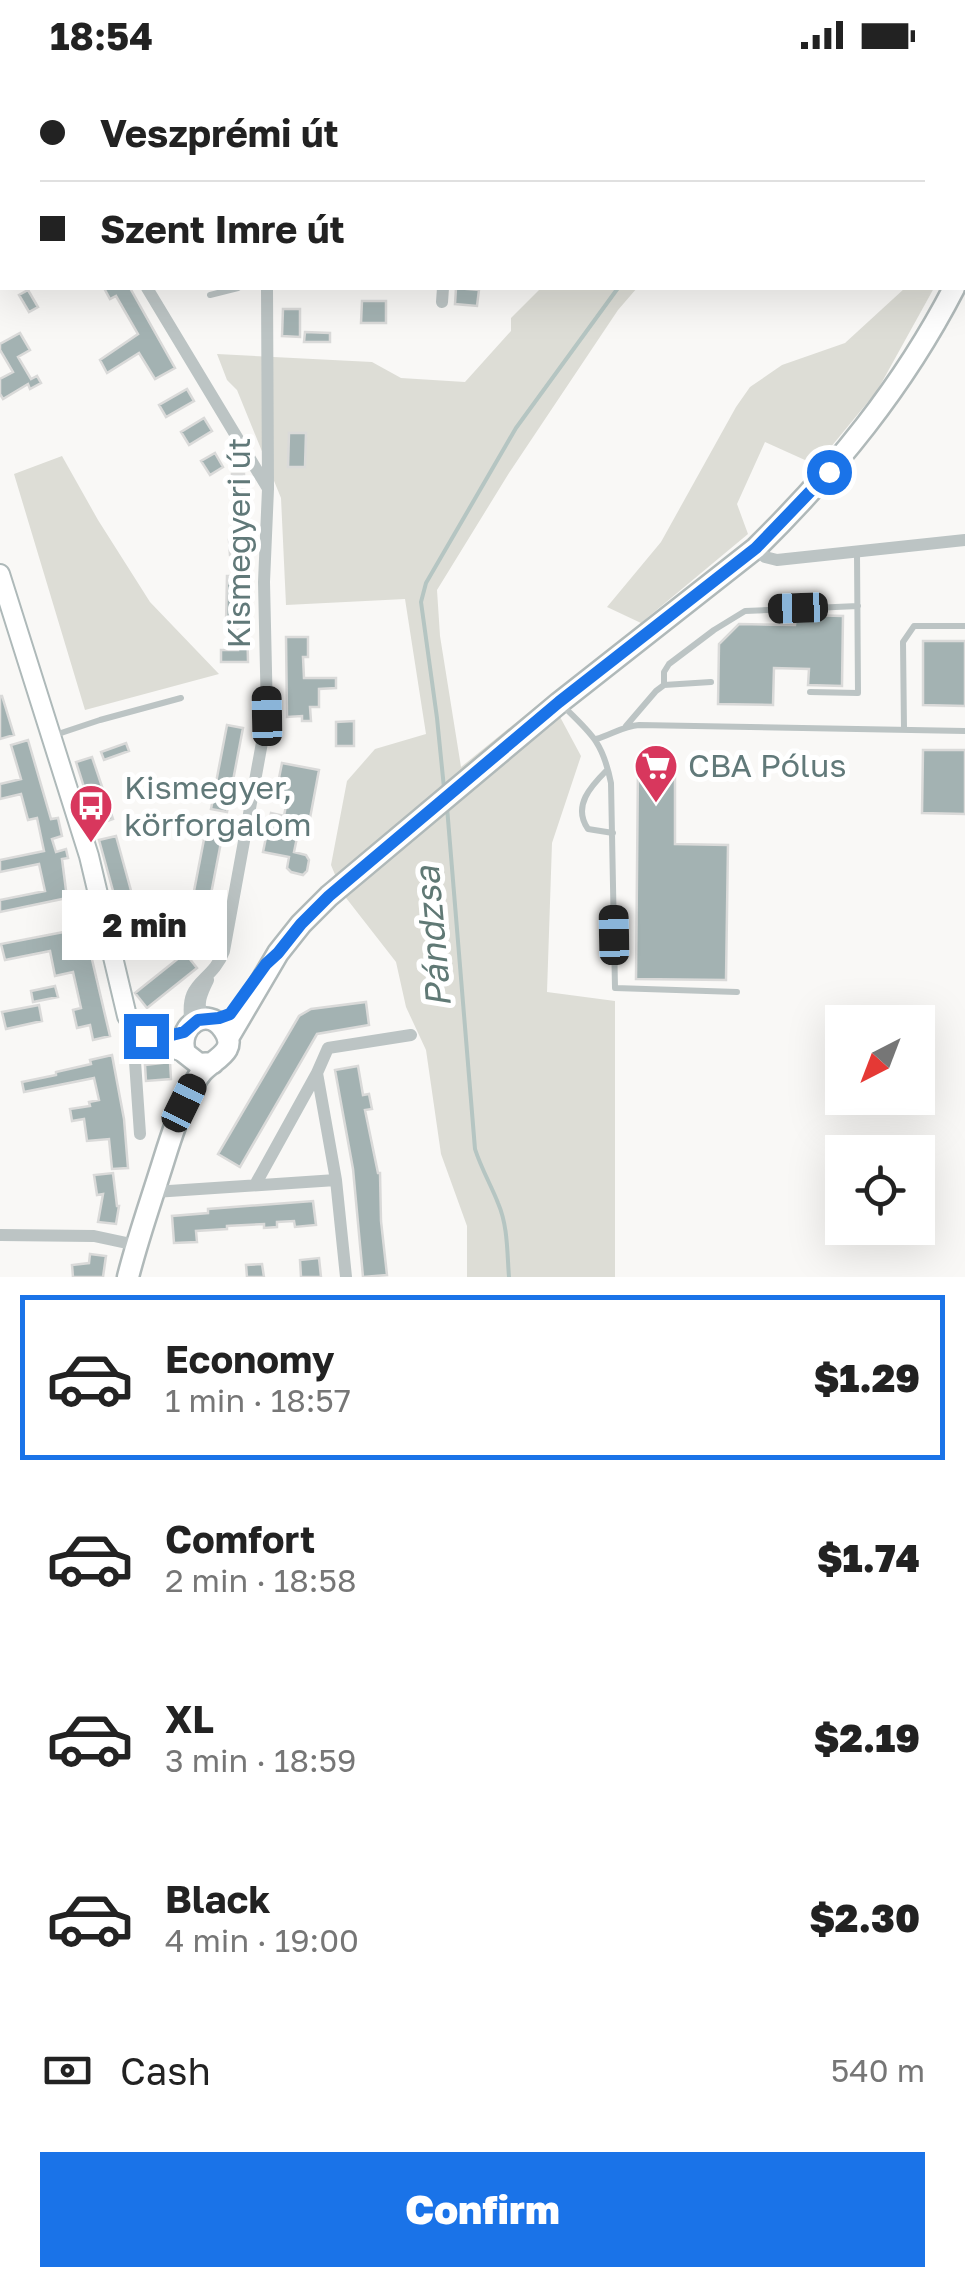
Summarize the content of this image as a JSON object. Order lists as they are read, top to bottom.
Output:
{
  "streets": {
    "street": ["Kismegyeri út"]
  },
  "water": ["Pándzsa"],
  "places": {
    "supermarket": ["CBA Pólus"],
    "bus stop": ["Kismegyer, körforgalom"]
  },
  "north": "bottom left",
  "page": {
    "status": "18:54",
    "banner": ["Veszprémi út", "Szent Imre út"],
    "bubble": "2 min",
    "list": [
      {
        "name": "Economy",
        "note": "1 min · 18:57",
        "value": "$1.29"
      },
      {
        "name": "Comfort",
        "note": "2 min · 18:58",
        "value": "$1.74"
      },
      {
        "name": "XL",
        "note": "3 min · 18:59",
        "value": "$2.19"
      },
      {
        "name": "Black",
        "note": "4 min · 19:00",
        "value": "$2.30"
      }
    ],
    "pay": ["Cash", "540 m"],
    "buttons": "Confirm"
  }
}
